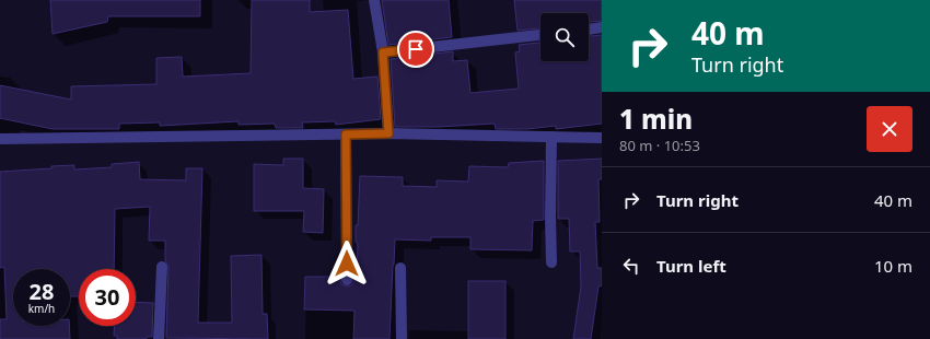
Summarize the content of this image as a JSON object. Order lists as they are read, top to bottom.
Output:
{
  "page": {
    "turn": ["40 m", "Turn right"],
    "heading": ["1 min", "80 m · 10:53"],
    "list": [
      {
        "name": "Turn right",
        "value": "40 m"
      },
      {
        "name": "Turn left",
        "value": "10 m"
      }
    ],
    "speed": "28 km/h",
    "limit": "30"
  }
}
